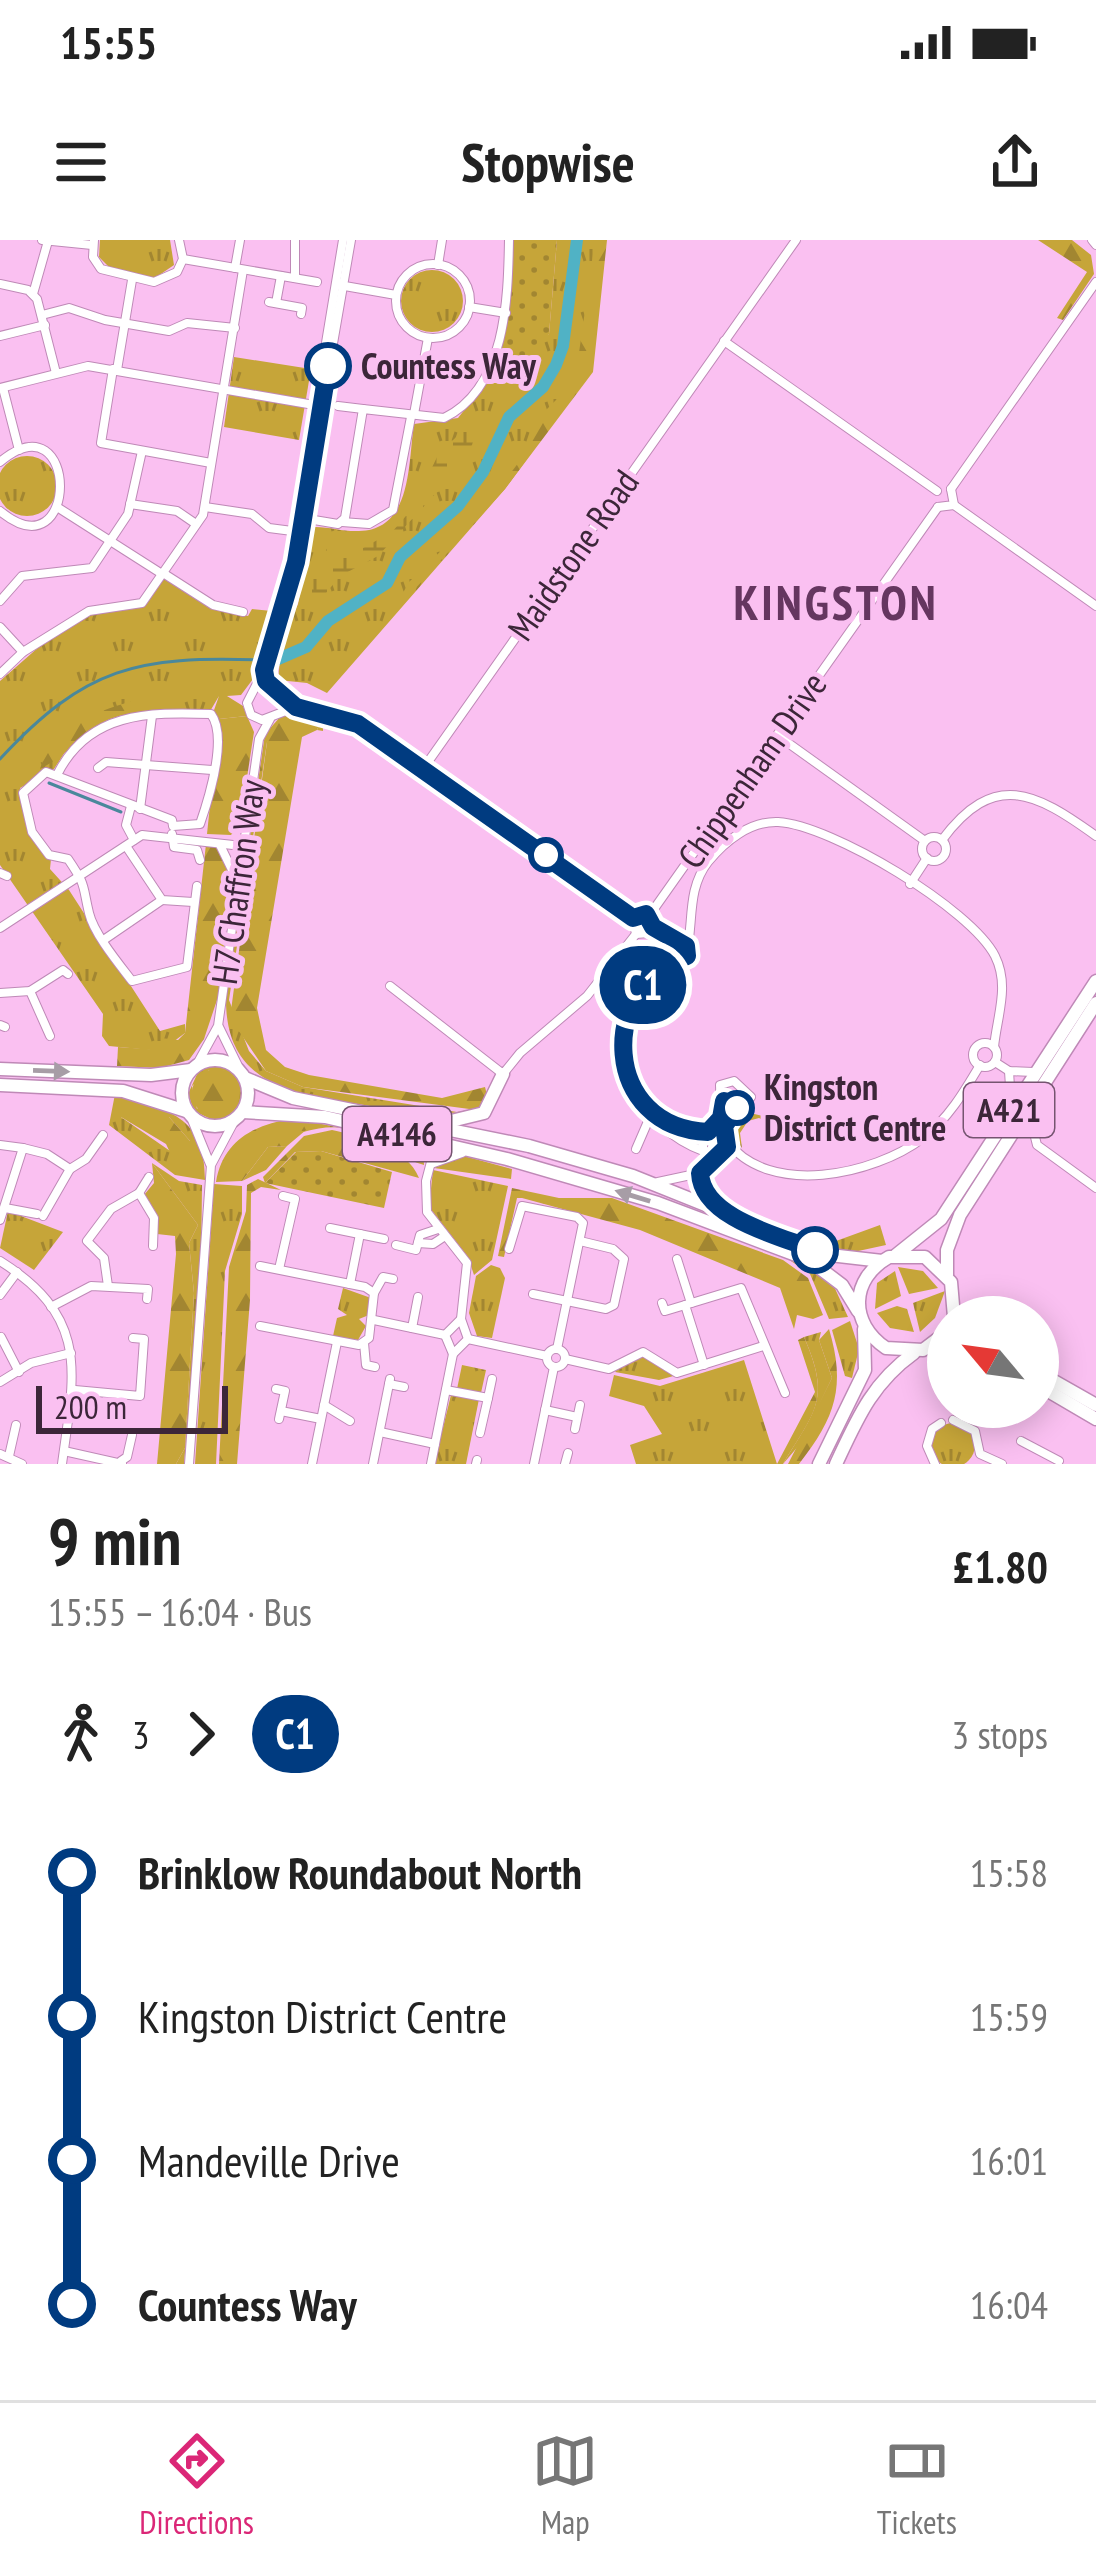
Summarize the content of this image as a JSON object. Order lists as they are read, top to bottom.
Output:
{
  "streets": {
    "highway": ["A421", "A4146"],
    "street": ["Maidstone Road", "Chippenham Drive", "H7 Chaffron Way"]
  },
  "crossings": [
    ["H7 Chaffron Way", "A4146"],
    ["A421", "A4146"]
  ],
  "districts": ["KINGSTON"],
  "places": ["Countess Way", "Kingston District Centre"],
  "lines": ["bus line C1"],
  "scale_bar": "200 m",
  "north": "top left",
  "page": {
    "status": "15:55",
    "header": "Stopwise",
    "on_map": "C1",
    "scale": "200 m",
    "heading": ["9 min", "15:55 – 16:04 · Bus", "£1.80"],
    "legs": ["3", "C1", "3 stops"],
    "list": [
      {
        "name": "Brinklow Roundabout North",
        "value": "15:58"
      },
      {
        "name": "Kingston District Centre",
        "value": "15:59"
      },
      {
        "name": "Mandeville Drive",
        "value": "16:01"
      },
      {
        "name": "Countess Way",
        "value": "16:04"
      }
    ],
    "tabs": ["Directions", "Map", "Tickets"]
  }
}
